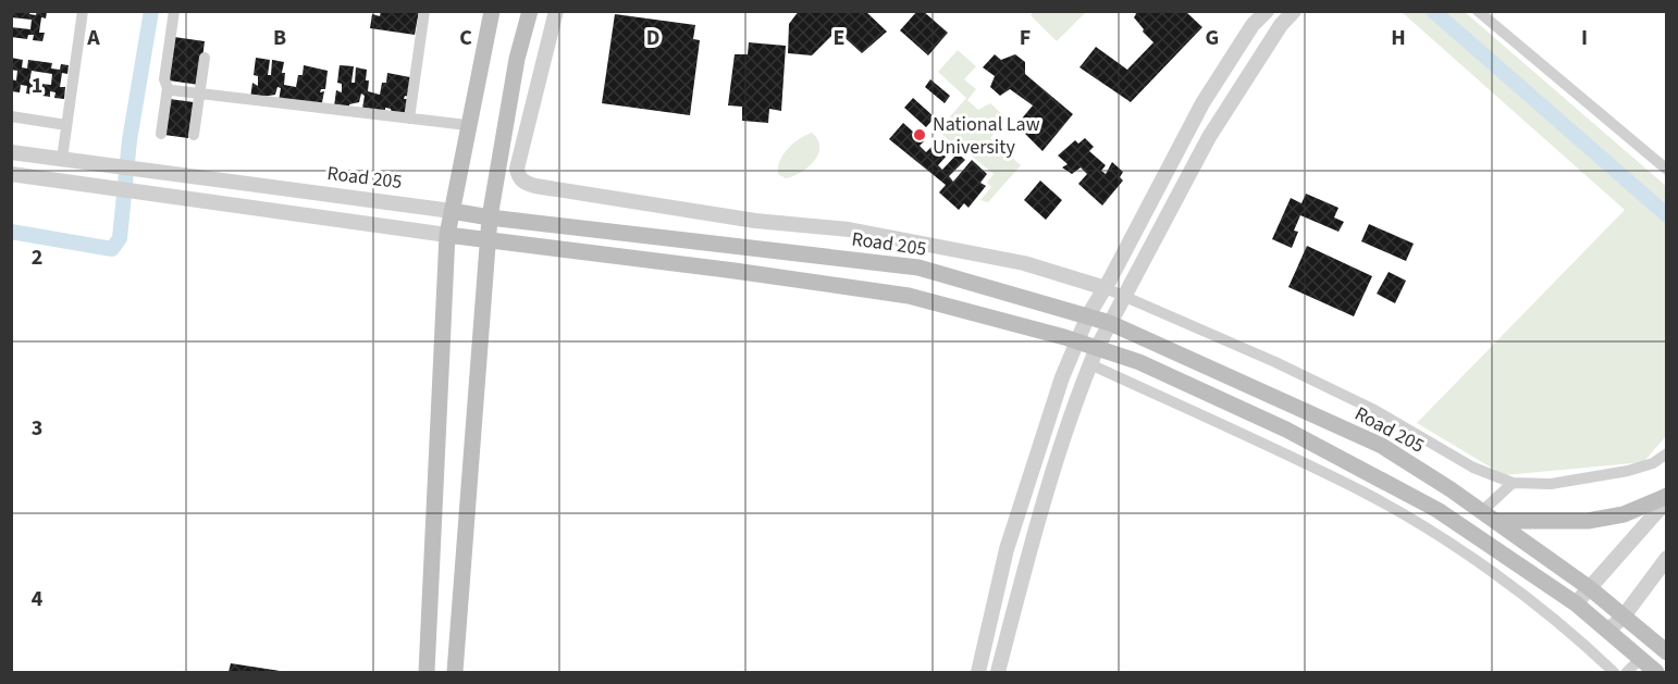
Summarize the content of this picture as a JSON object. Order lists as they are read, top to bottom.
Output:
{
  "streets": {
    "main road": ["Road 205"]
  },
  "places": ["National Law University"],
  "grid": {
    "columns": [
      "A",
      "B",
      "C",
      "D",
      "E",
      "F",
      "G",
      "H",
      "I"
    ],
    "rows": [
      "1",
      "2",
      "3",
      "4"
    ]
  }
}
